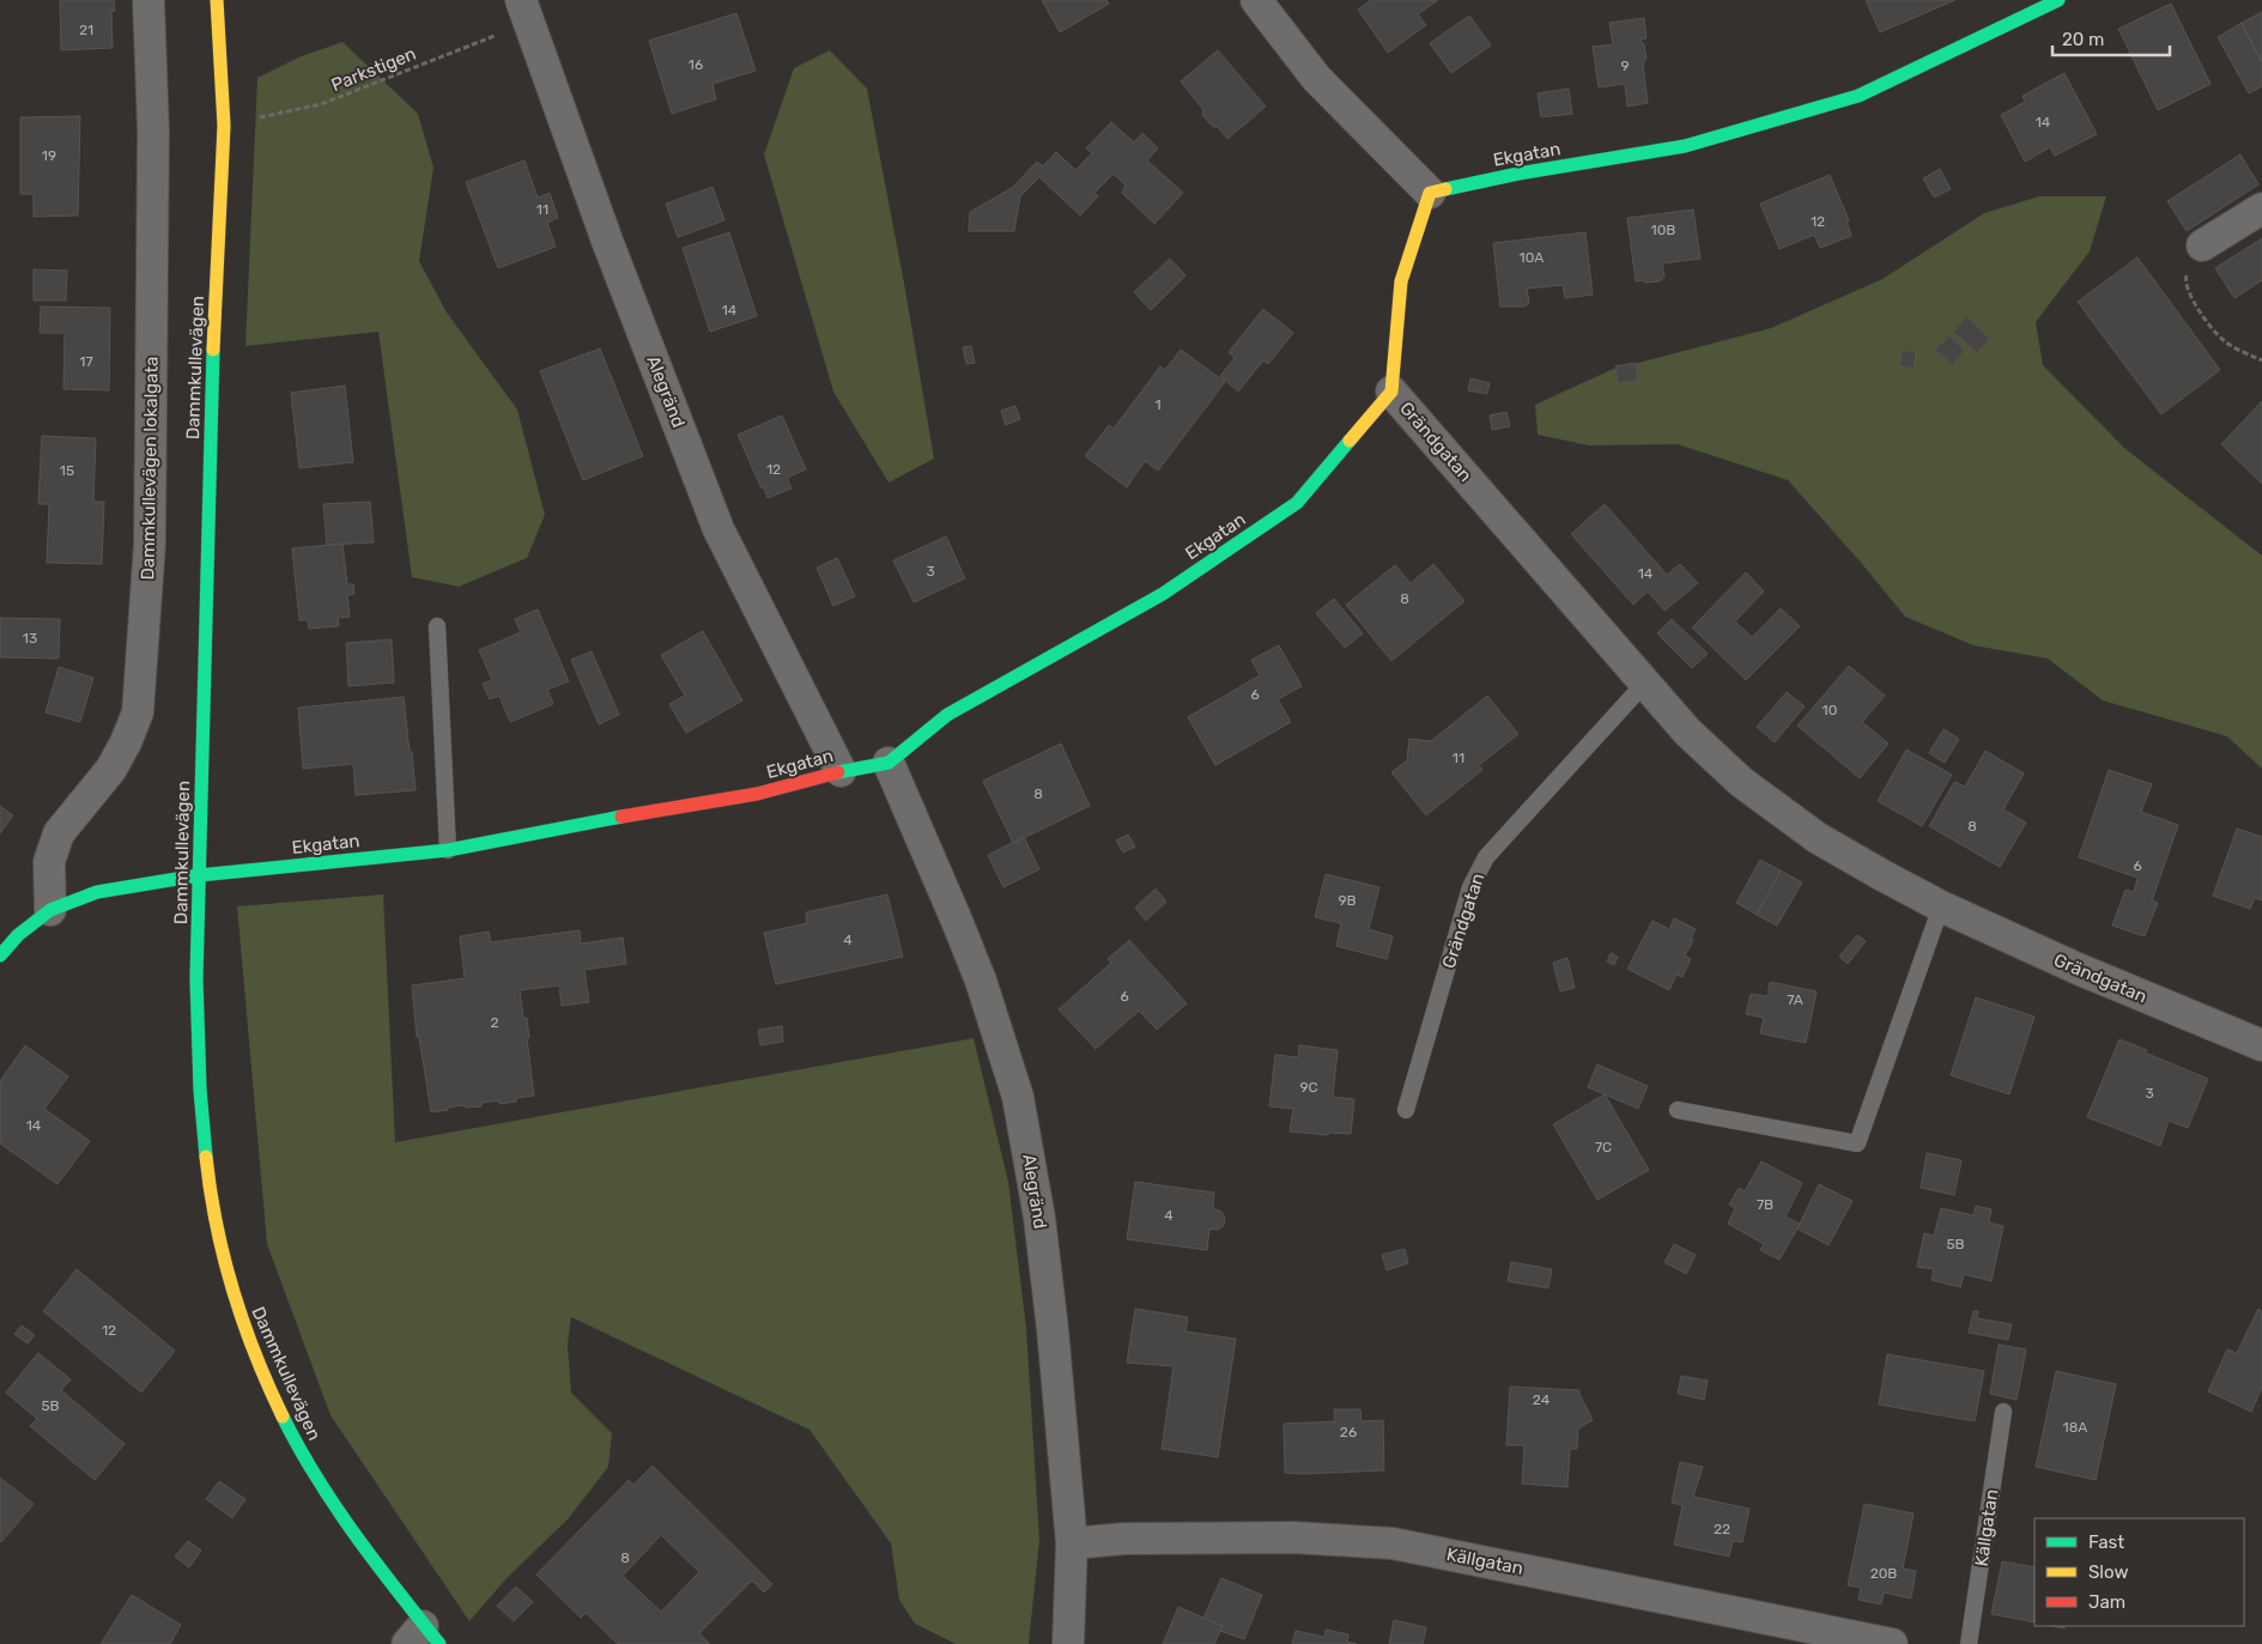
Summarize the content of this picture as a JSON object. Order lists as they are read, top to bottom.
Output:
{
  "streets": {
    "street": [
      "Ekgatan",
      "Dammkullevägen",
      "Alegränd",
      "Grändgatan",
      "Dammkullevägen lokalgata",
      "Källgatan"
    ],
    "path": ["Parkstigen"]
  },
  "crossings": [
    ["Parkstigen", "Dammkullevägen"],
    ["Parkstigen", "Alegränd"],
    ["Ekgatan", "Dammkullevägen"],
    ["Ekgatan", "Alegränd"],
    ["Ekgatan", "Grändgatan"],
    ["Ekgatan", "Dammkullevägen lokalgata"],
    ["Alegränd", "Källgatan"]
  ],
  "house_numbers": [
    "21",
    "16",
    "9",
    "14",
    "19",
    "11",
    "12",
    "10B",
    "10A",
    "14",
    "17",
    "1",
    "12",
    "15",
    "3",
    "14",
    "8",
    "13",
    "6",
    "10",
    "11",
    "8",
    "8",
    "6",
    "9B",
    "4",
    "6",
    "7A",
    "2",
    "9C",
    "3",
    "14",
    "7C",
    "7B",
    "4",
    "5B",
    "12",
    "24",
    "5B",
    "18A",
    "26",
    "22",
    "8",
    "20B"
  ],
  "legend": ["Fast", "Slow", "Jam"],
  "scale_bar": "20 m"
}
